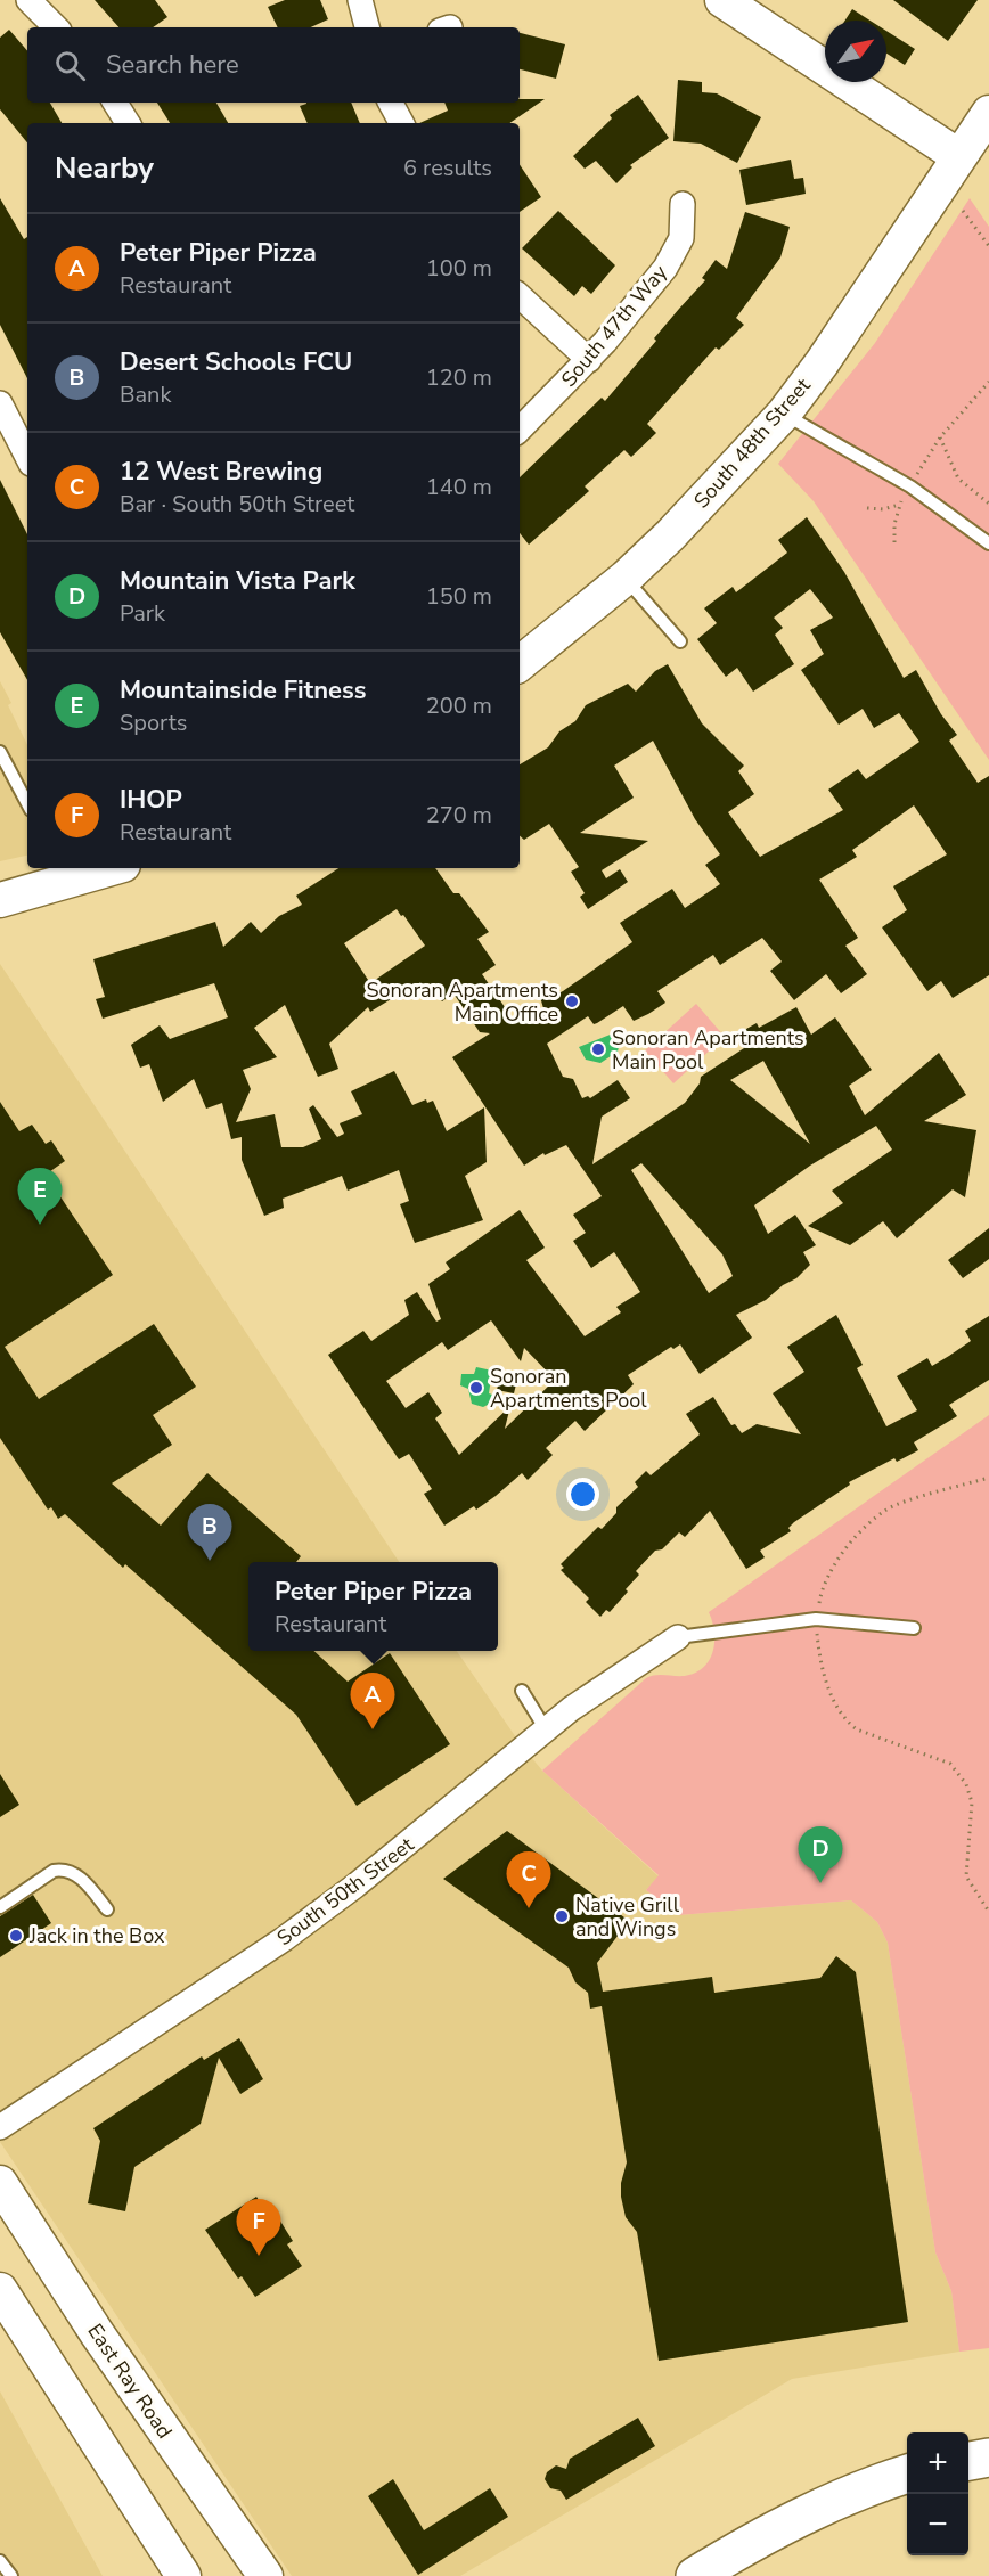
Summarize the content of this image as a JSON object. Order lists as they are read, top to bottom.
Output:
{
  "streets": {
    "main road": ["South 48th Street", "East Ray Road"],
    "street": ["South 47th Way", "South 50th Street"]
  },
  "places": [
    "Sonoran Apartments Main Office",
    "Sonoran Apartments Main Pool",
    "Sonoran Apartments Pool",
    "Native Grill and Wings",
    "Jack in the Box"
  ],
  "north": "top right",
  "page": {
    "search": "Search here",
    "heading": ["Nearby", "6 results"],
    "list": [
      {
        "mark": "A",
        "name": "Peter Piper Pizza",
        "note": "Restaurant",
        "value": "100 m"
      },
      {
        "mark": "B",
        "name": "Desert Schools FCU",
        "note": "Bank",
        "value": "120 m"
      },
      {
        "mark": "C",
        "name": "12 West Brewing",
        "note": "Bar · South 50th Street",
        "value": "140 m"
      },
      {
        "mark": "D",
        "name": "Mountain Vista Park",
        "note": "Park",
        "value": "150 m"
      },
      {
        "mark": "E",
        "name": "Mountainside Fitness",
        "note": "Sports",
        "value": "200 m"
      },
      {
        "mark": "F",
        "name": "IHOP",
        "note": "Restaurant",
        "value": "270 m"
      }
    ],
    "pins": [
      "E",
      "B",
      "A",
      "D",
      "C",
      "F"
    ],
    "popup": ["Peter Piper Pizza", "Restaurant"],
    "map_buttons": ["+", "−"]
  }
}
